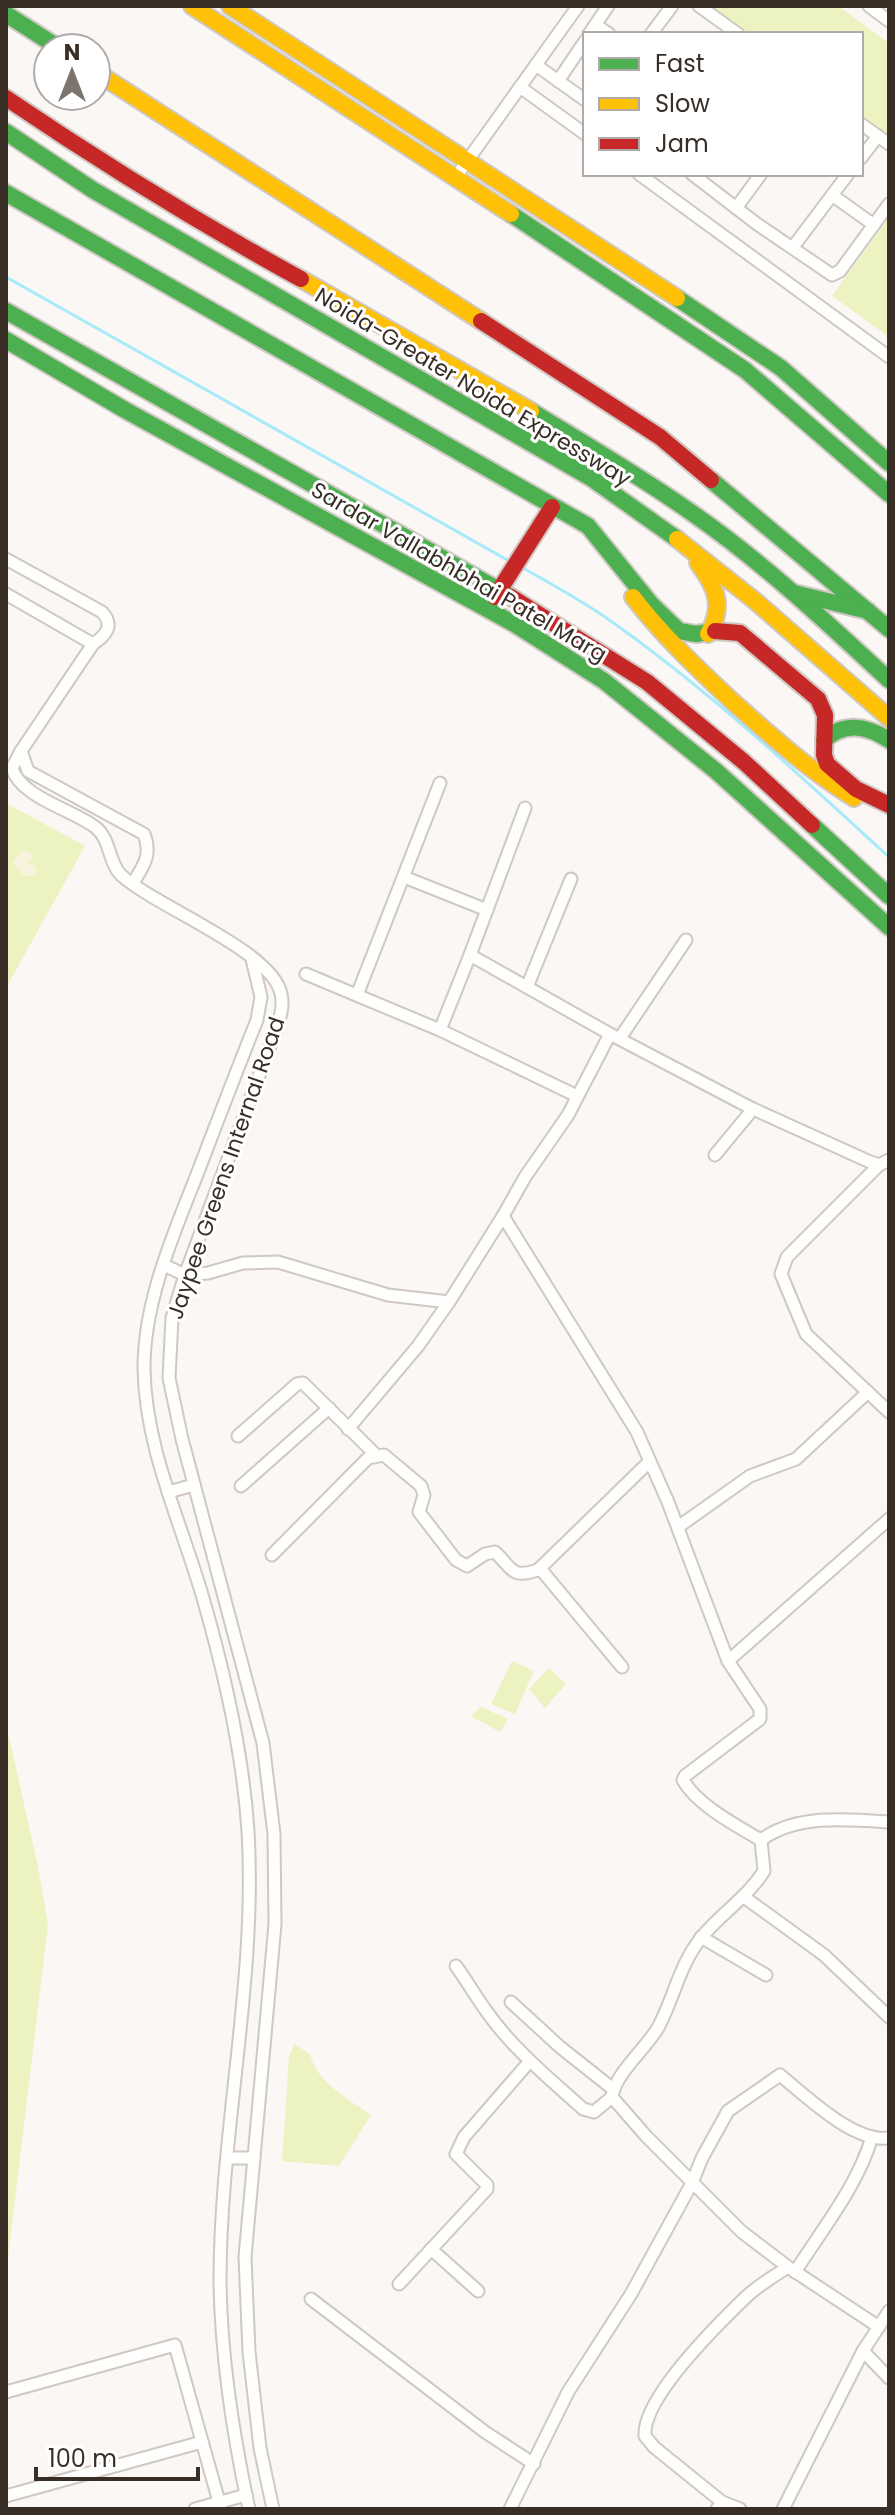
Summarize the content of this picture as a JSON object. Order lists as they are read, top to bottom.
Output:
{
  "streets": {
    "main road": ["Noida-Greater Noida Expressway", "Sardar Vallabhbhai Patel Marg"],
    "street": ["Jaypee Greens Internal Road"]
  },
  "legend": ["Fast", "Slow", "Jam"],
  "scale_bar": "100 m",
  "north": "top"
}
